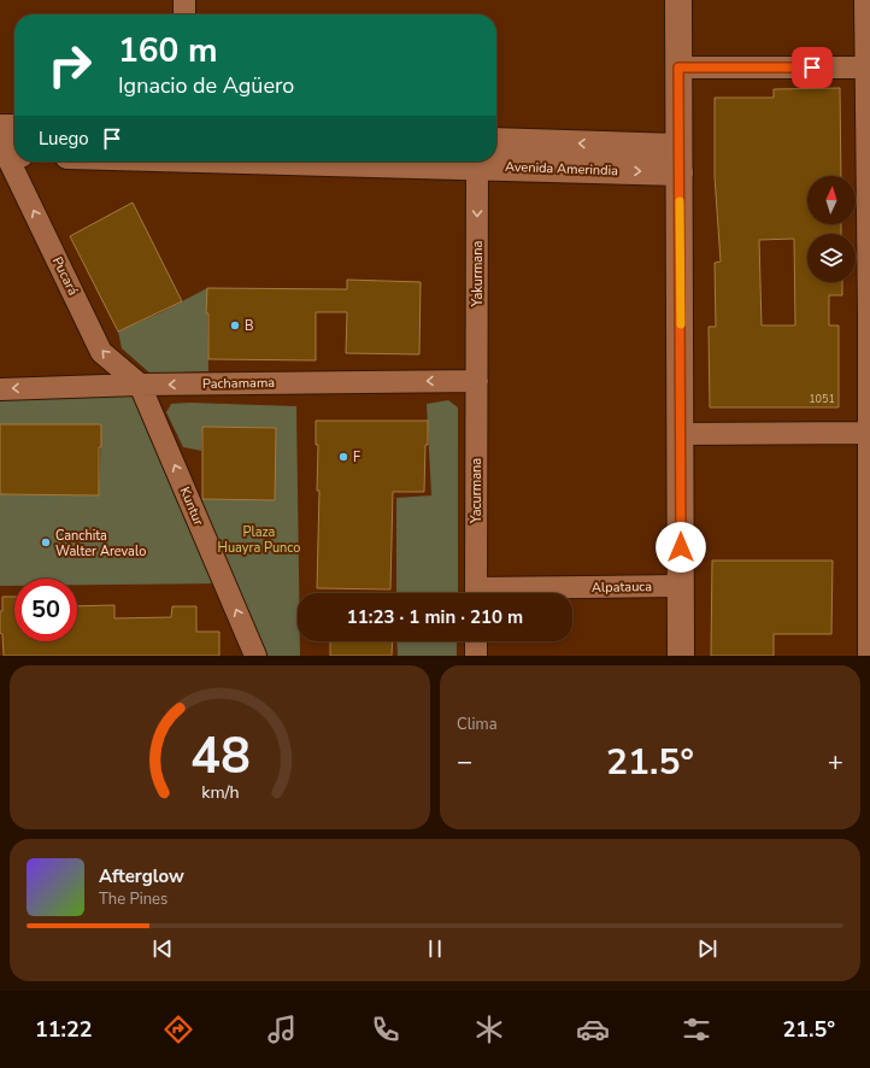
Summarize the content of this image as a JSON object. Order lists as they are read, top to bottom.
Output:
{
  "streets": {
    "street": [
      "Avenida Amerindia",
      "Yakurmana",
      "Pucará",
      "Pachamama",
      "Yacurmana",
      "Kuntur",
      "Alpatauca"
    ]
  },
  "crossings": [
    ["Avenida Amerindia", "Yakurmana"],
    ["Yakurmana", "Pachamama"],
    ["Yakurmana", "Yacurmana"],
    ["Pucará", "Pachamama"],
    ["Pucará", "Kuntur"],
    ["Pachamama", "Yacurmana"],
    ["Pachamama", "Kuntur"]
  ],
  "one_way": [
    "Yakurmana",
    "Pucará",
    "Pachamama",
    "Kuntur"
  ],
  "parks": ["Plaza Huayra Punco"],
  "places": ["B", "F", "Canchita Walter Arevalo"],
  "house_numbers": ["1051"],
  "north": "top",
  "page": {
    "turn": ["160 m", "Ignacio de Agüero"],
    "then": "Luego",
    "limit": "50",
    "trip": "11:23 · 1 min · 210 m",
    "tile": "Clima",
    "heat": ["−", "21.5°", "+"],
    "song": ["Afterglow", "The Pines"],
    "tabs": ["11:22", "21.5°"],
    "gauge": ["48", "km/h"]
  }
}
